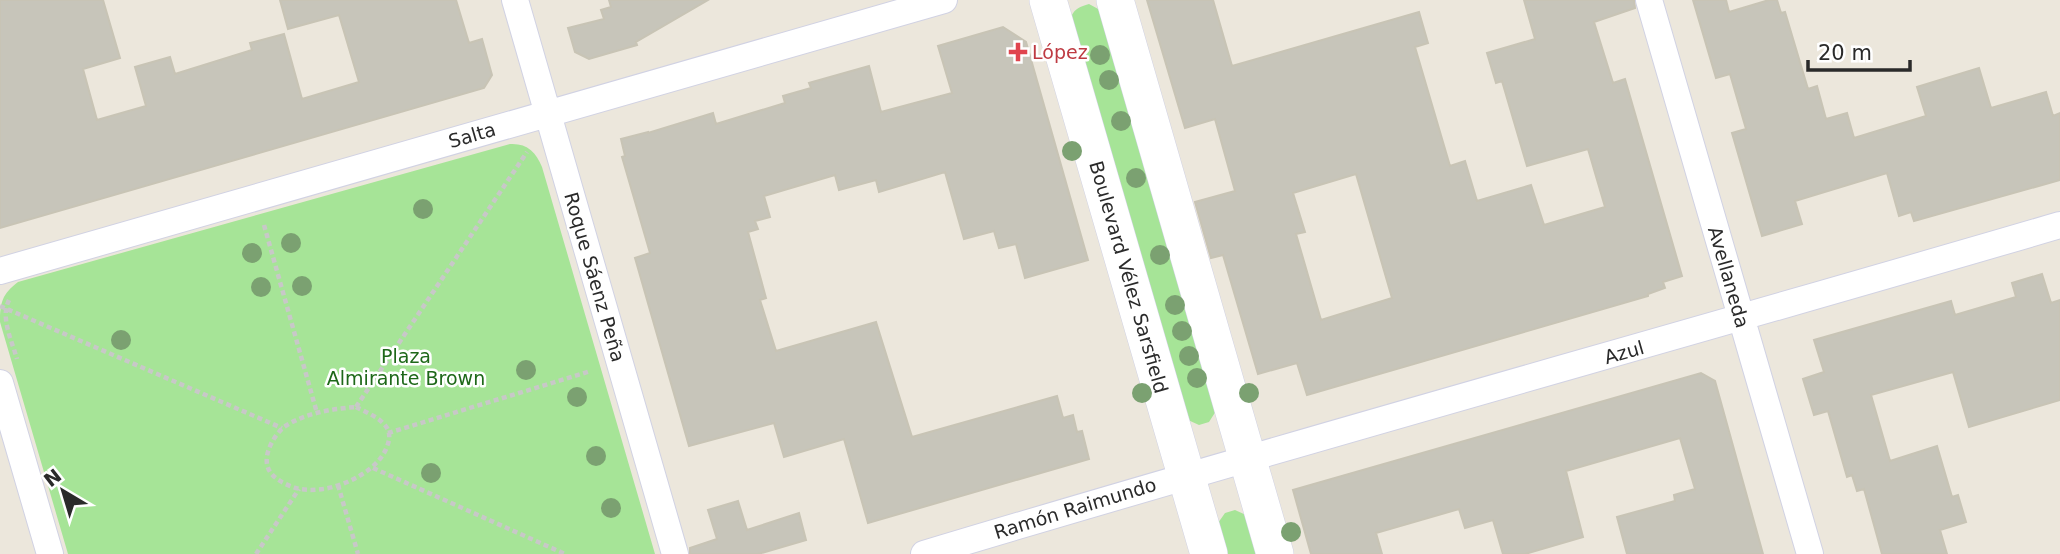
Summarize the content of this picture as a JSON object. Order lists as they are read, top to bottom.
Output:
{
  "streets": {
    "main road": ["Boulevard Vélez Sarsfield"],
    "street": [
      "Salta",
      "Roque Sáenz Peña",
      "Avellaneda",
      "Azul",
      "Ramón Raimundo"
    ]
  },
  "crossings": [
    ["Salta", "Roque Sáenz Peña"],
    ["Boulevard Vélez Sarsfield", "Azul"],
    ["Boulevard Vélez Sarsfield", "Ramón Raimundo"],
    ["Avellaneda", "Azul"],
    ["Azul", "Ramón Raimundo"]
  ],
  "parks": ["Plaza Almirante Brown"],
  "places": {
    "health": ["López"]
  },
  "scale_bar": "20 m",
  "north": "top left"
}
